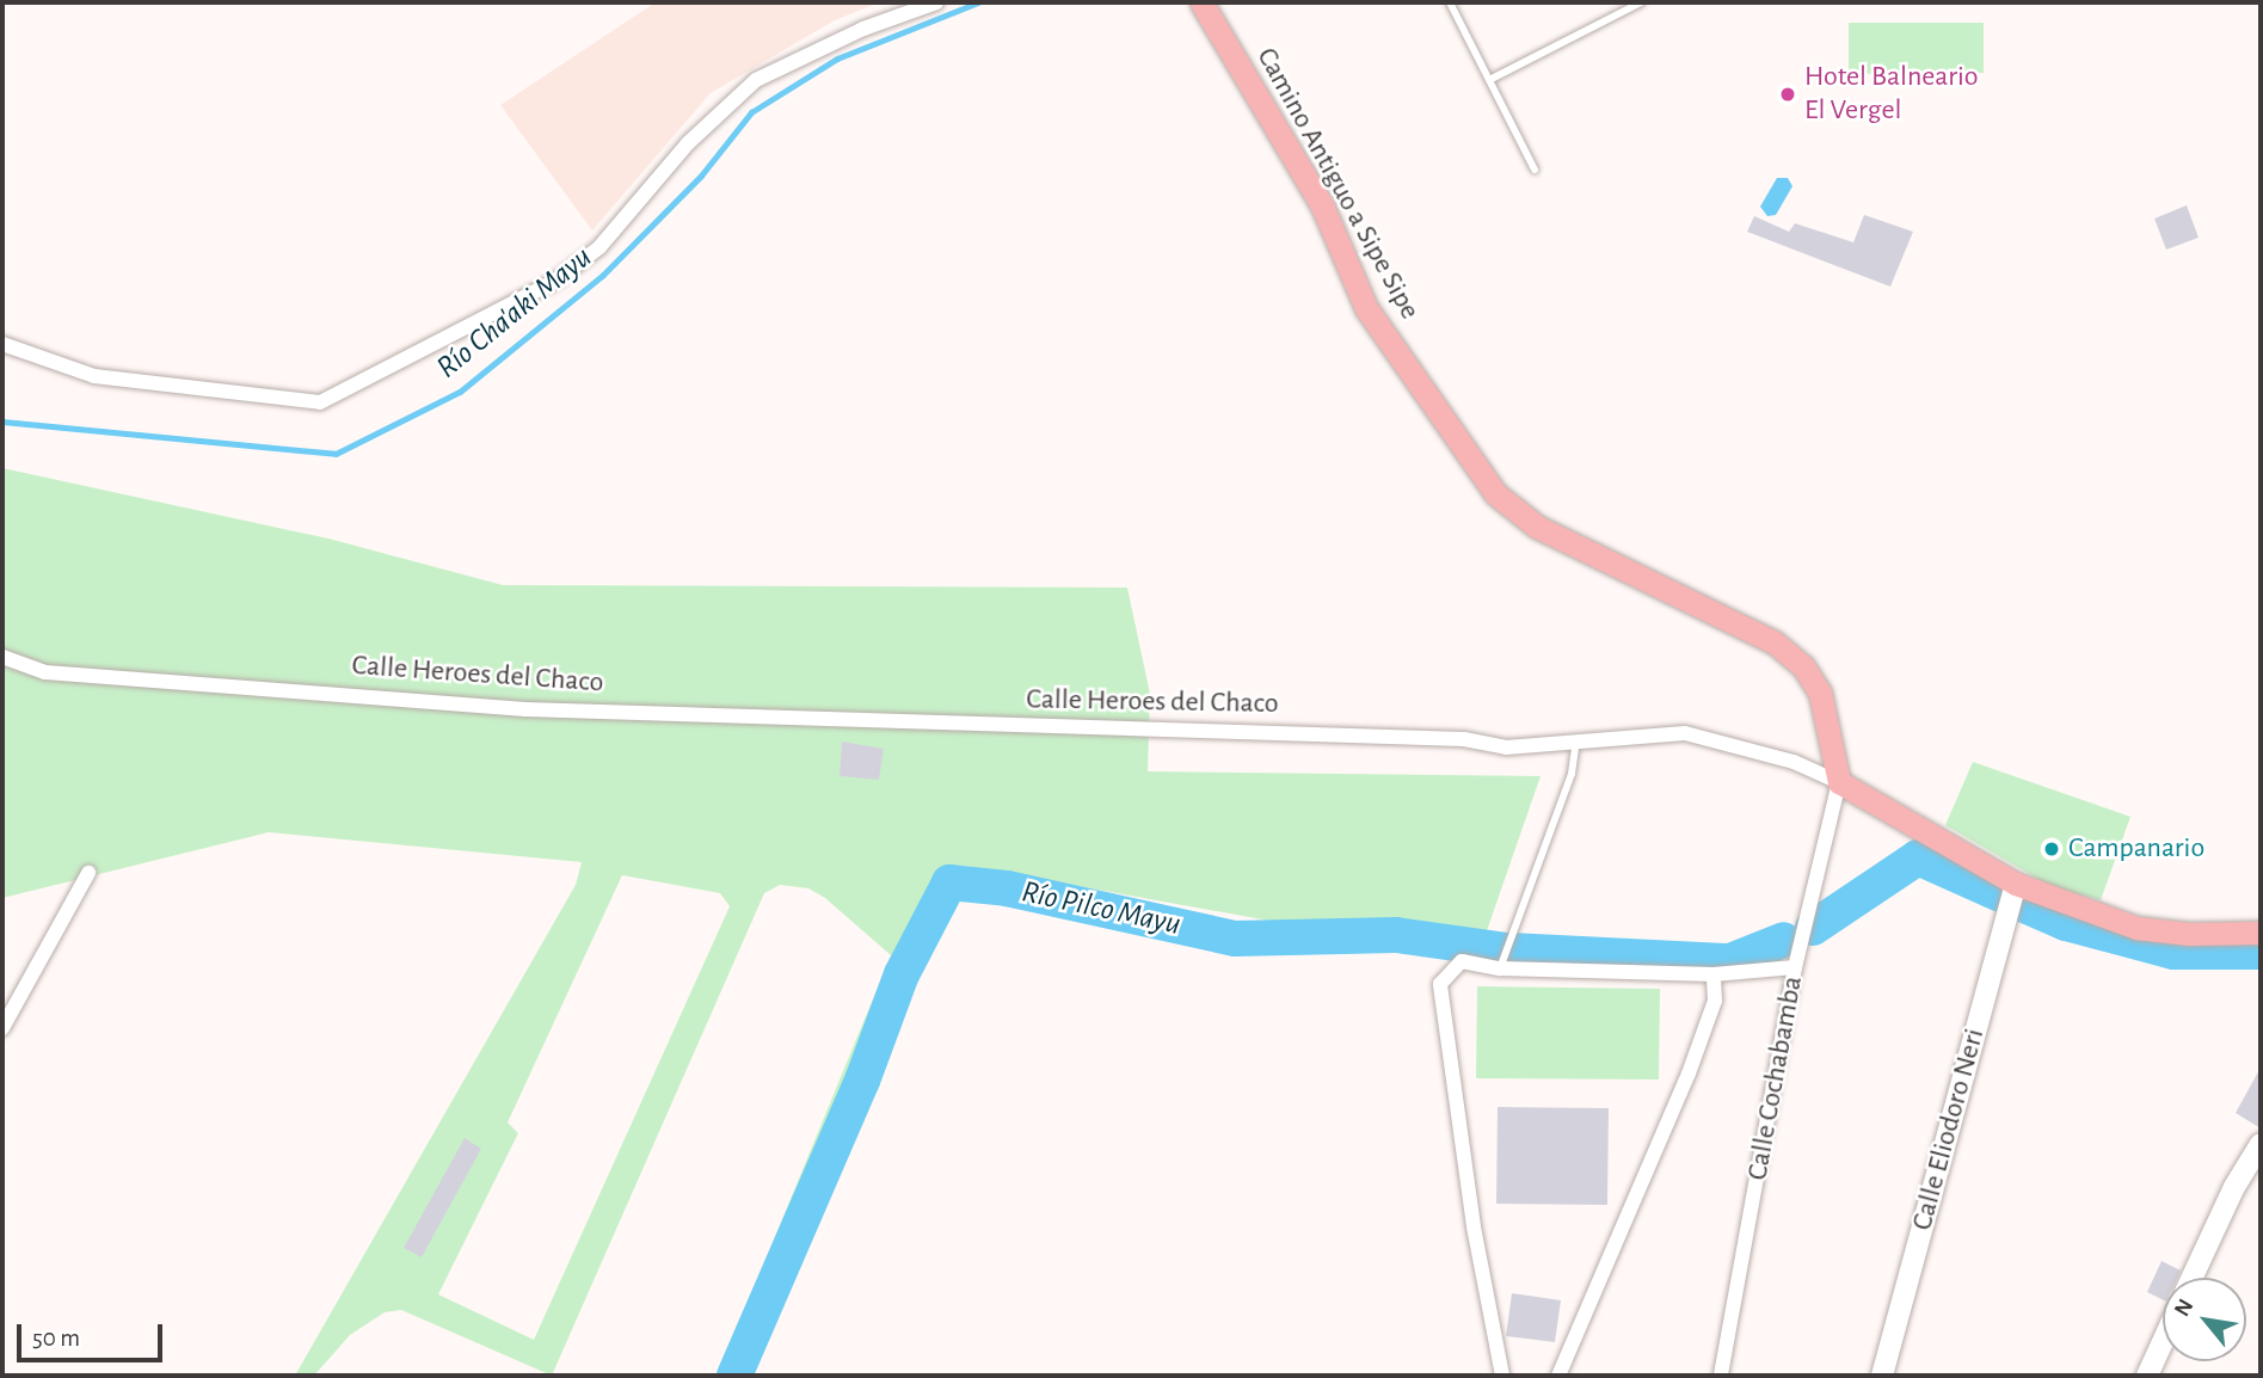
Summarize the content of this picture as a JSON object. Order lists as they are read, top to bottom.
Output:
{
  "streets": {
    "main road": ["Camino Antiguo a Sipe Sipe", "Calle Heroes del Chaco"],
    "street": ["Calle Cochabamba", "Calle Eliodoro Neri"]
  },
  "crossings": [
    ["Camino Antiguo a Sipe Sipe", "Calle Heroes del Chaco"],
    ["Camino Antiguo a Sipe Sipe", "Calle Cochabamba"],
    ["Calle Heroes del Chaco", "Calle Cochabamba"],
    ["Calle Heroes del Chaco", "Calle Eliodoro Neri"]
  ],
  "water": ["Río Cha'aki Mayu", "Río Pilco Mayu"],
  "places": ["Hotel Balneario El Vergel", "Campanario"],
  "scale_bar": "50 m",
  "north": "top left"
}
